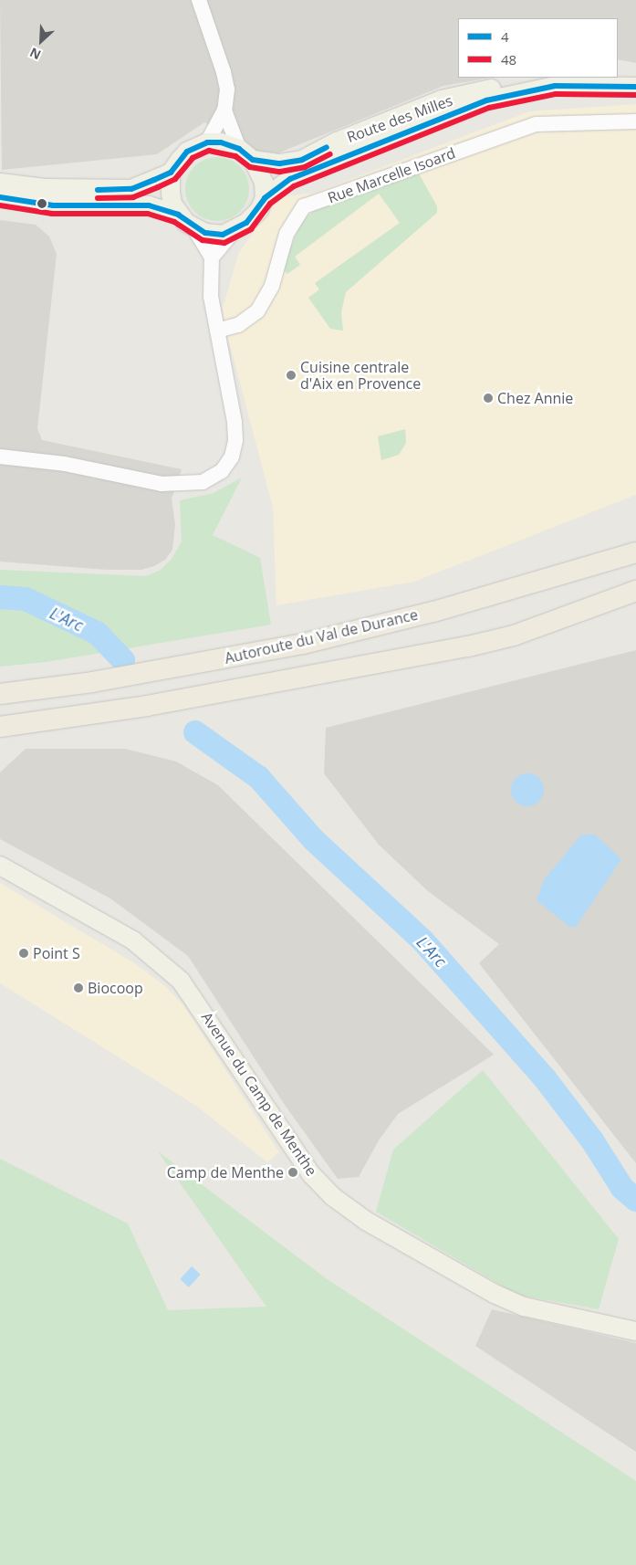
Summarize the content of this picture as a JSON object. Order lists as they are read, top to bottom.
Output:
{
  "streets": {
    "highway": ["Autoroute du Val de Durance"],
    "main road": ["Route des Milles", "Avenue du Camp de Menthe"],
    "street": ["Rue Marcelle Isoard"]
  },
  "water": ["L'Arc"],
  "places": [
    "Cuisine centrale d'Aix en Provence",
    "Chez Annie",
    "Point S",
    "Biocoop",
    "Camp de Menthe"
  ],
  "lines": ["transit line 4", "transit line 48"],
  "legend": ["4", "48"],
  "north": "bottom left"
}
